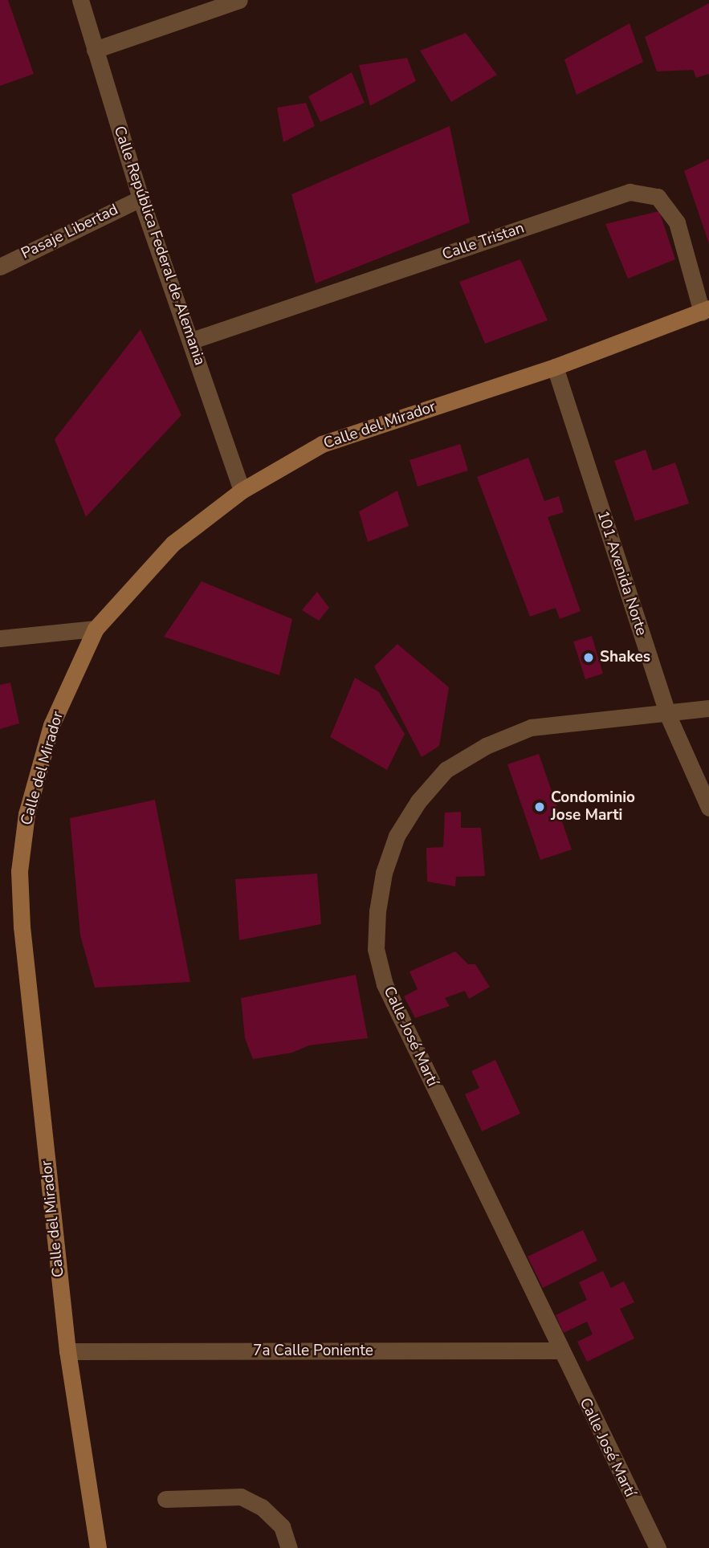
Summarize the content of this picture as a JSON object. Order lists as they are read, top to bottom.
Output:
{
  "streets": {
    "street": [
      "Pasaje Libertad",
      "Calle Tristan",
      "Calle República Federal de Alemania",
      "Calle del Mirador",
      "101 Avenida Norte",
      "Calle José Martí",
      "7a Calle Poniente"
    ]
  },
  "crossings": [
    ["Pasaje Libertad", "Calle República Federal de Alemania"],
    ["Calle Tristan", "Calle República Federal de Alemania"],
    ["Calle Tristan", "Calle del Mirador"],
    ["Calle República Federal de Alemania", "Calle del Mirador"],
    ["Calle del Mirador", "101 Avenida Norte"],
    ["Calle del Mirador", "7a Calle Poniente"],
    ["101 Avenida Norte", "Calle José Martí"],
    ["Calle José Martí", "7a Calle Poniente"]
  ],
  "places": ["Shakes", "Condominio Jose Marti"]
}
